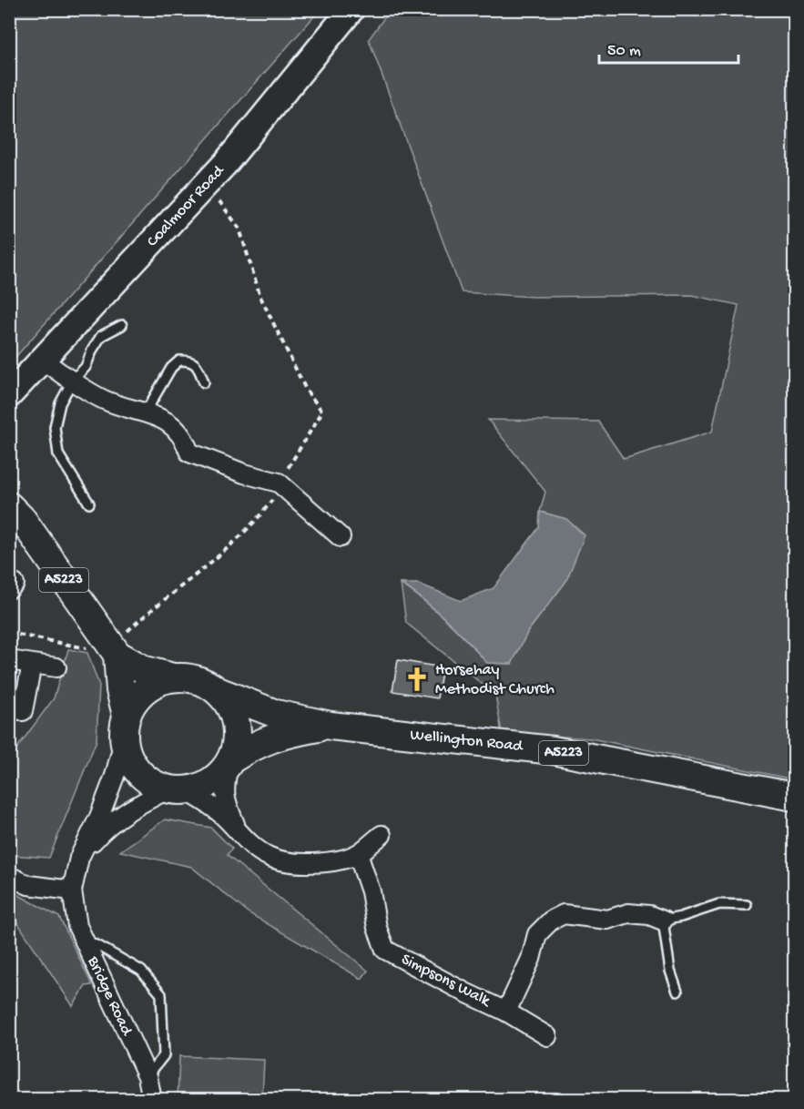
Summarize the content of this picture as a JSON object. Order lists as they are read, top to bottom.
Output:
{
  "streets": {
    "main road": ["A5223", "Wellington Road"],
    "street": ["Coalmoor Road", "Simpsons Walk", "Bridge Road"]
  },
  "crossings": [
    ["A5223", "Wellington Road"],
    ["A5223", "Bridge Road"],
    ["Wellington Road", "Bridge Road"]
  ],
  "places": {
    "church": ["Horsehay Methodist Church"]
  },
  "scale_bar": "50 m"
}
